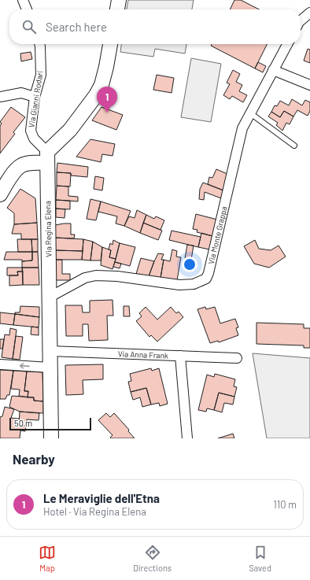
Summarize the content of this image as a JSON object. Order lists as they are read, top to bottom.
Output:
{
  "streets": {
    "street": [
      "Via Gianni Rodari",
      "Via Regina Elena",
      "Via Monte Grappa",
      "Via Anna Frank"
    ]
  },
  "crossings": [
    ["Via Gianni Rodari", "Via Regina Elena"],
    ["Via Regina Elena", "Via Monte Grappa"],
    ["Via Regina Elena", "Via Anna Frank"]
  ],
  "scale_bar": "50 m",
  "page": {
    "search": "Search here",
    "pins": "1",
    "scale": "50 m",
    "heading": "Nearby",
    "list": [
      {
        "mark": "1",
        "name": "Le Meraviglie dell'Etna",
        "note": "Hotel · Via Regina Elena",
        "value": "110 m"
      }
    ],
    "nav": ["Map", "Directions", "Saved"]
  }
}
